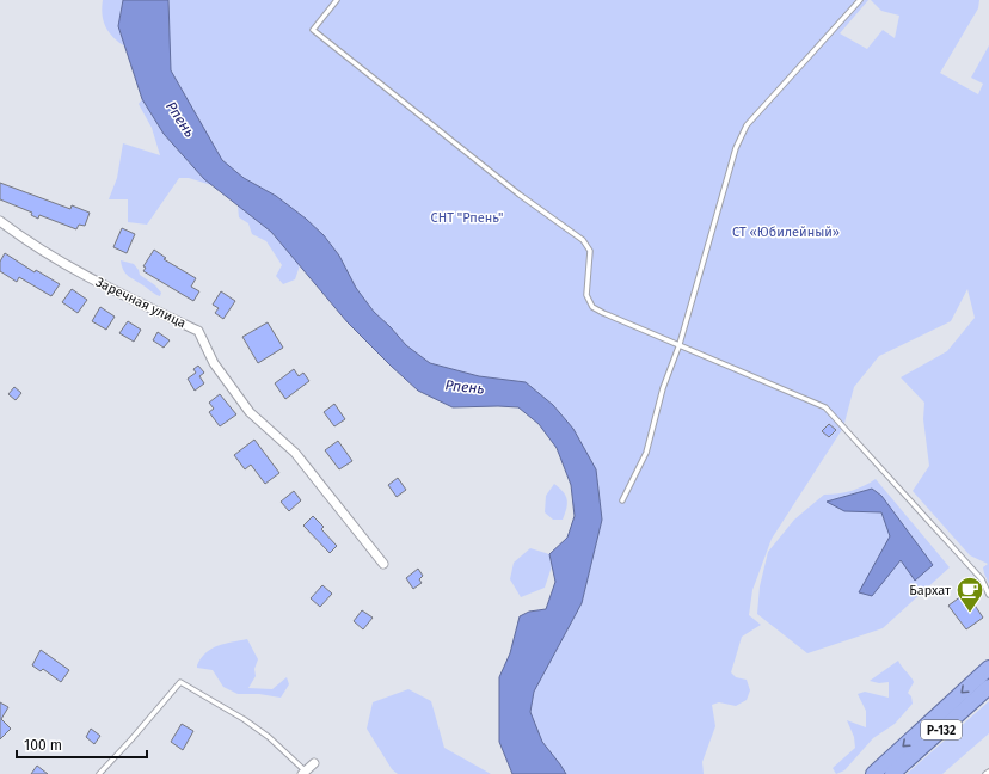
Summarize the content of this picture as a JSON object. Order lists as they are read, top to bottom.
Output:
{
  "streets": {
    "highway": ["Р-132"],
    "street": ["Заречная улица"]
  },
  "water": ["Рпень"],
  "parks": ["СНТ \"Рпень\"", "СТ «Юбилейный»"],
  "places": {
    "cafe": ["Бархат"]
  },
  "scale_bar": "100 m"
}
